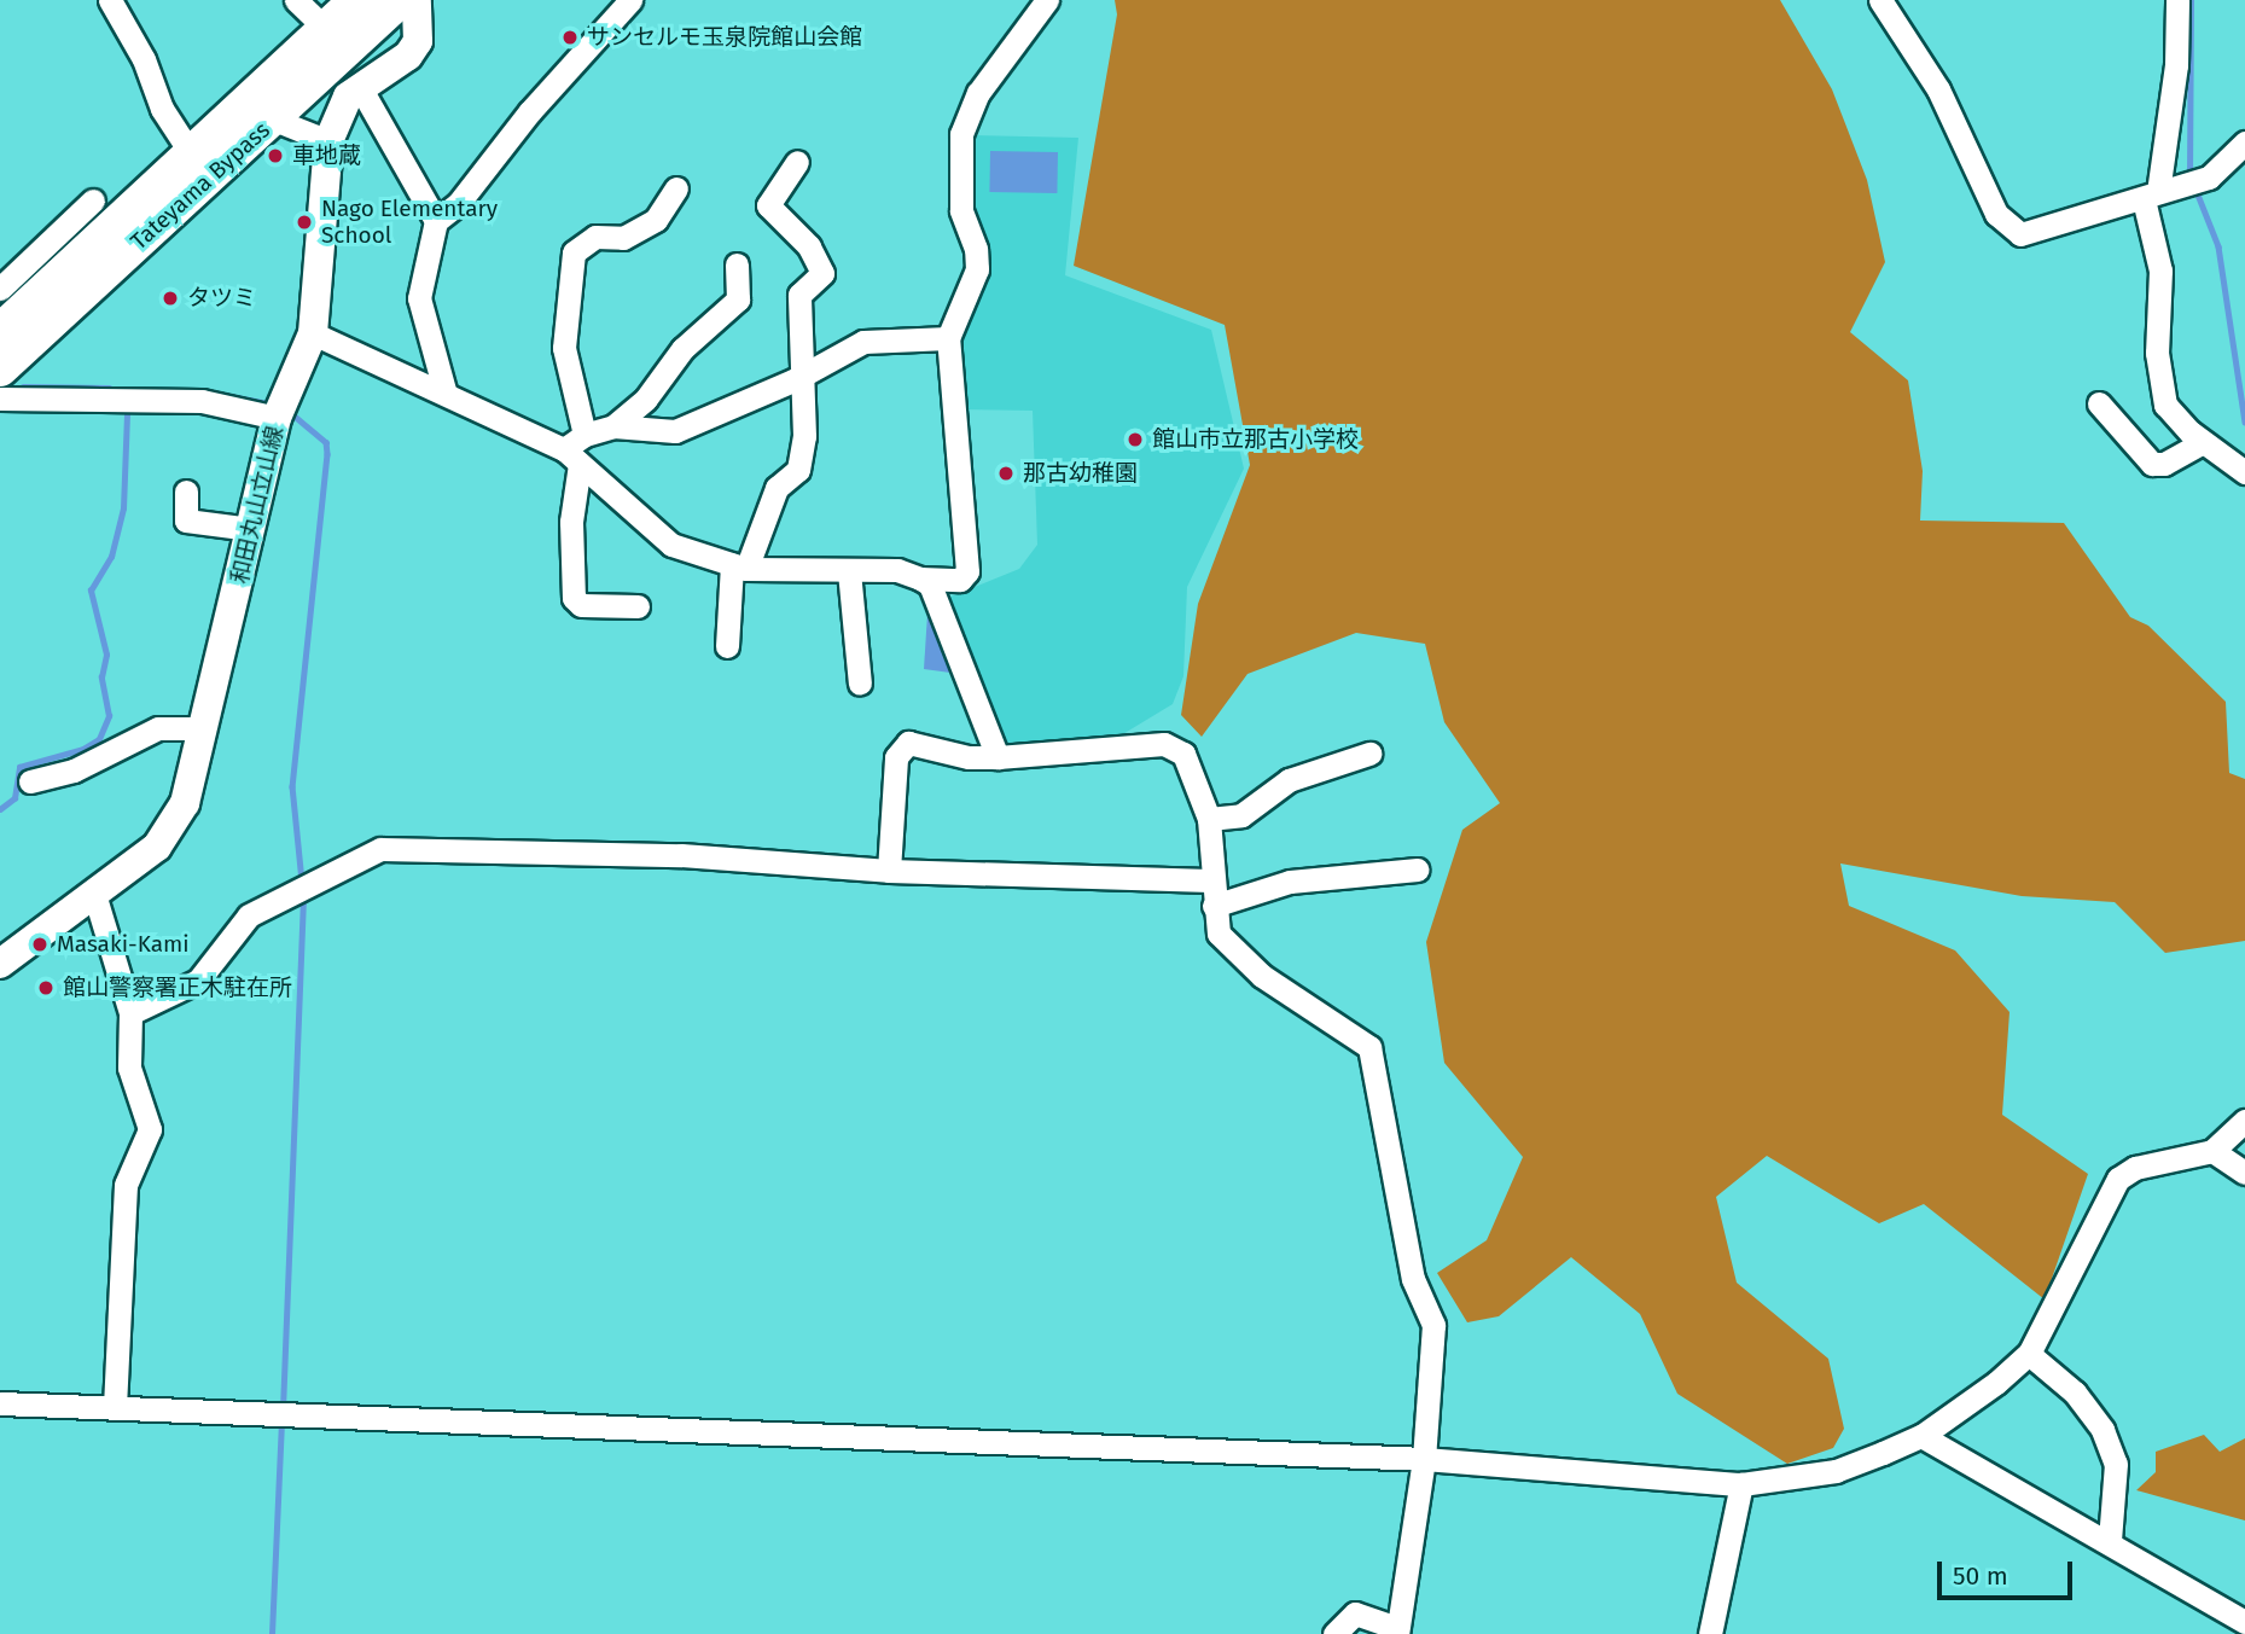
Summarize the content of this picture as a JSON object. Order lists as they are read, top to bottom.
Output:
{
  "streets": {
    "highway": ["Tateyama Bypass"],
    "main road": ["和田丸山立山線"]
  },
  "places": [
    "サンセルモ玉泉院館山会館",
    "車地蔵",
    "Nago Elementary School",
    "タツミ",
    "館山市立那古小学校",
    "那古幼稚園",
    "Masaki-Kami",
    "館山警察署正木駐在所"
  ],
  "scale_bar": "50 m"
}
